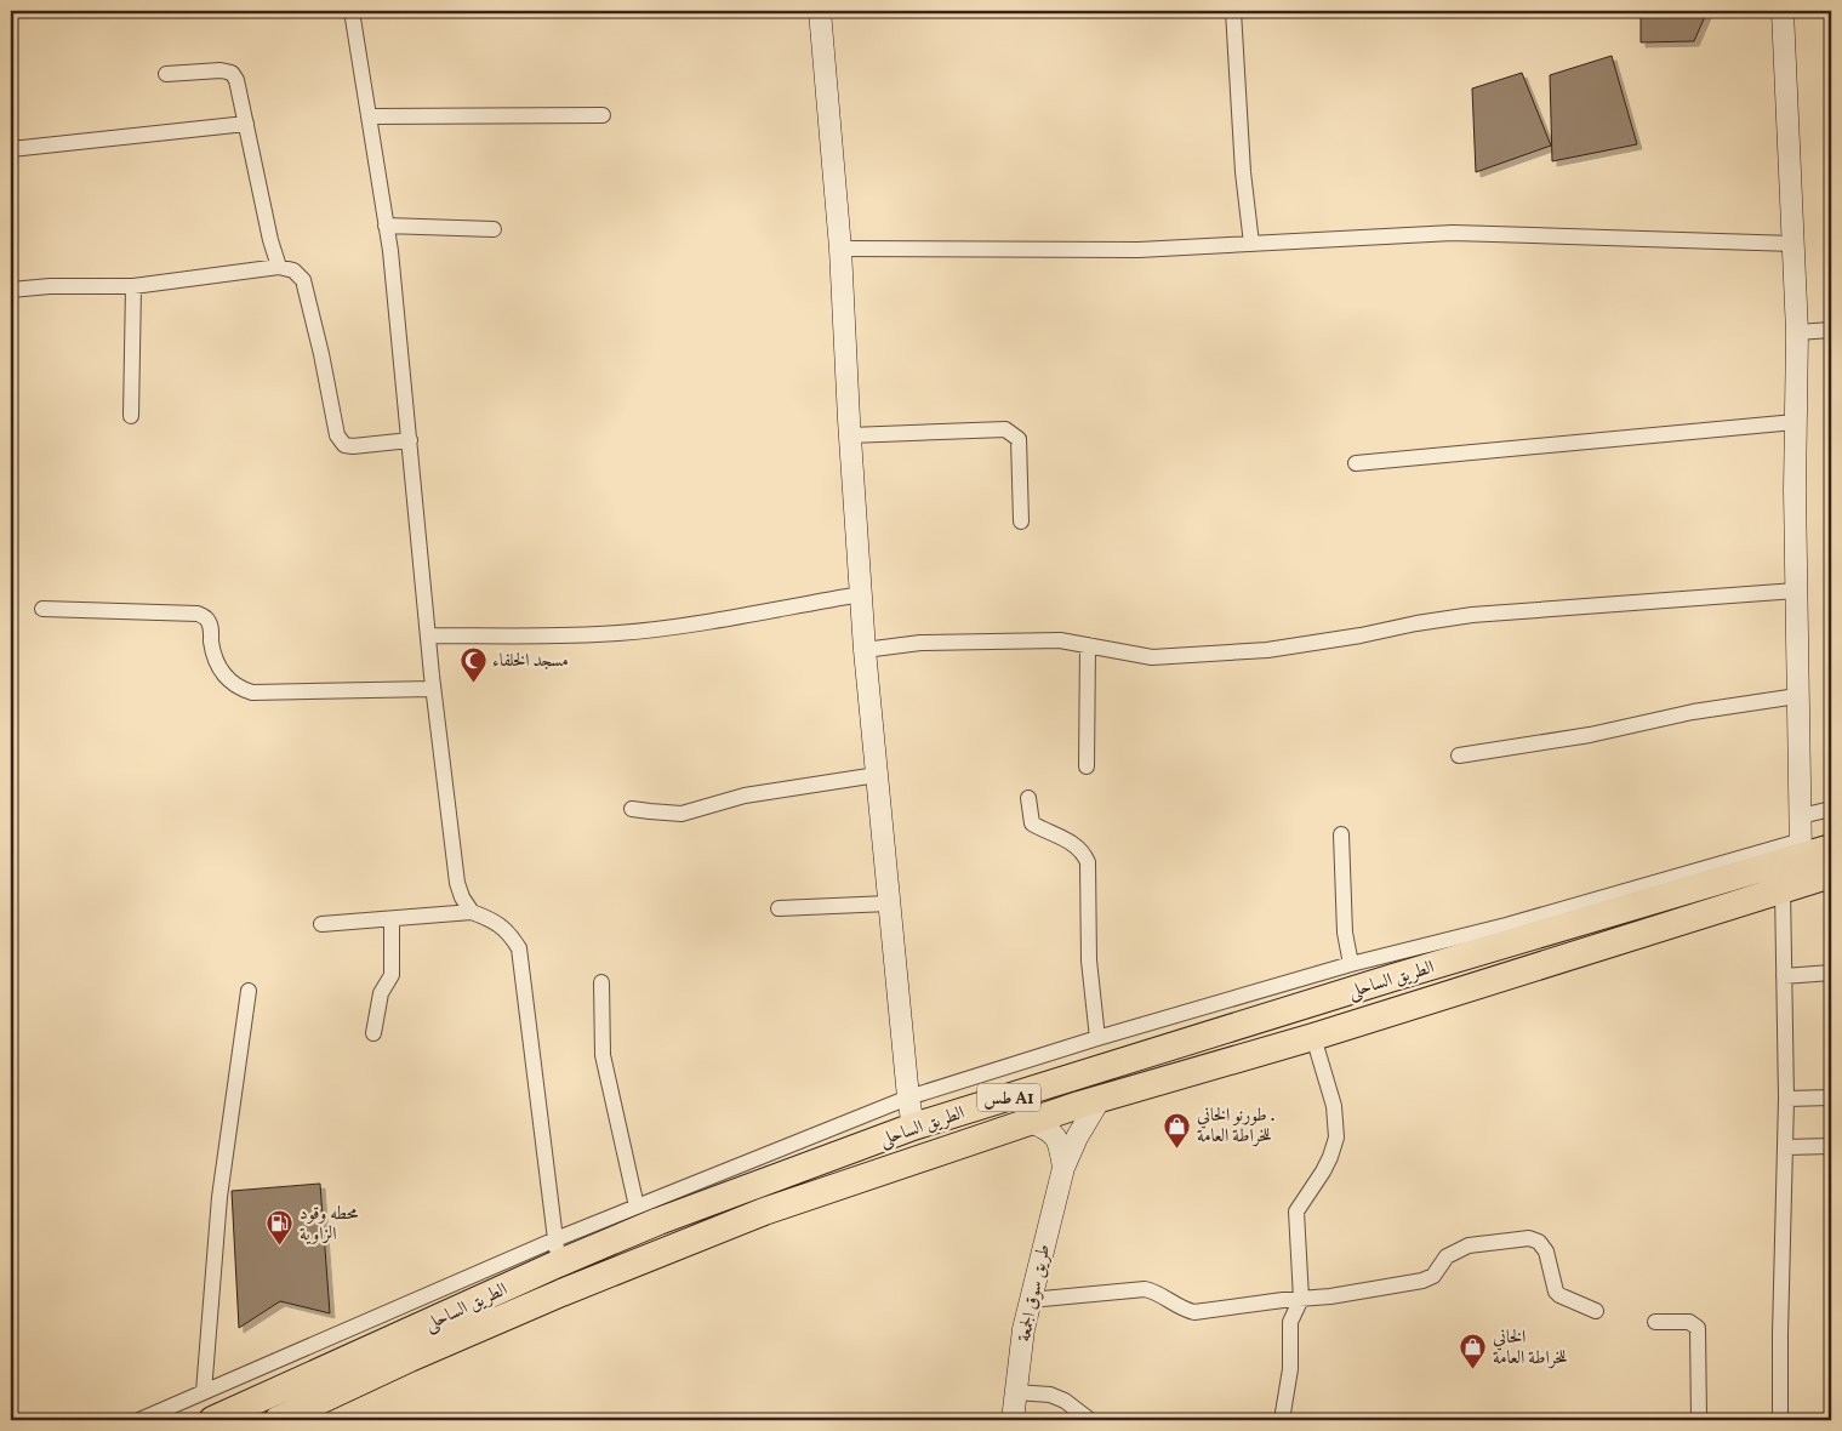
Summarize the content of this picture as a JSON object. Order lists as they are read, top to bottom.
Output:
{
  "streets": {
    "highway": ["الطريق الساحلى", "طس A1"],
    "street": ["طريق سوق الجمعة"]
  },
  "crossings": [
    ["الطريق الساحلى", "طريق سوق الجمعة"]
  ],
  "places": {
    "mosque": ["مسجد الخلفاء"],
    "shop": ["طورنو الخاني . للخراطة العامة", "الخاني للخراطة العامة"],
    "fuel station": ["محطه وقود الزاوية"]
  }
}
